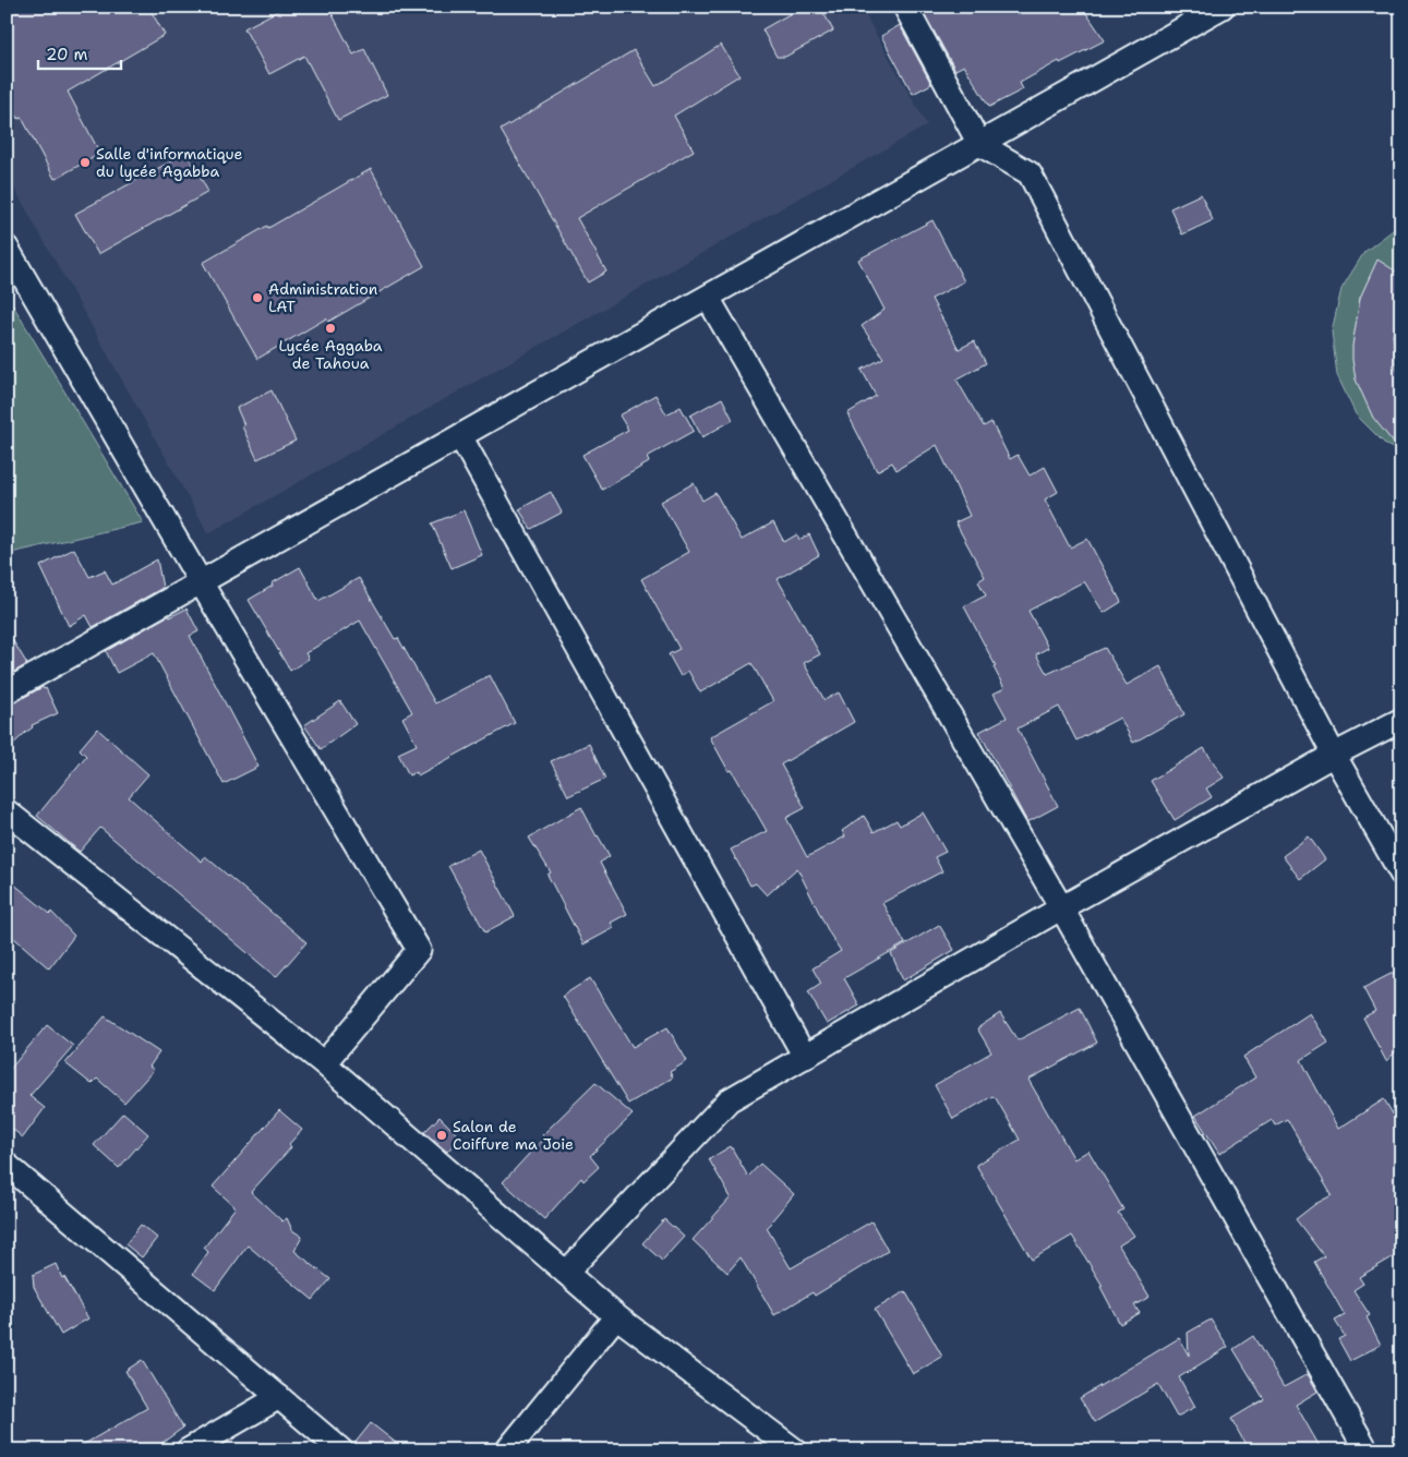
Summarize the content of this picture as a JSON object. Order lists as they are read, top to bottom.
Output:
{
  "places": [
    "Salle d'informatique du lycée Agabba",
    "Administration LAT",
    "Lycée Aggaba de Tahoua",
    "Salon de Coiffure ma Joie"
  ],
  "scale_bar": "20 m"
}
